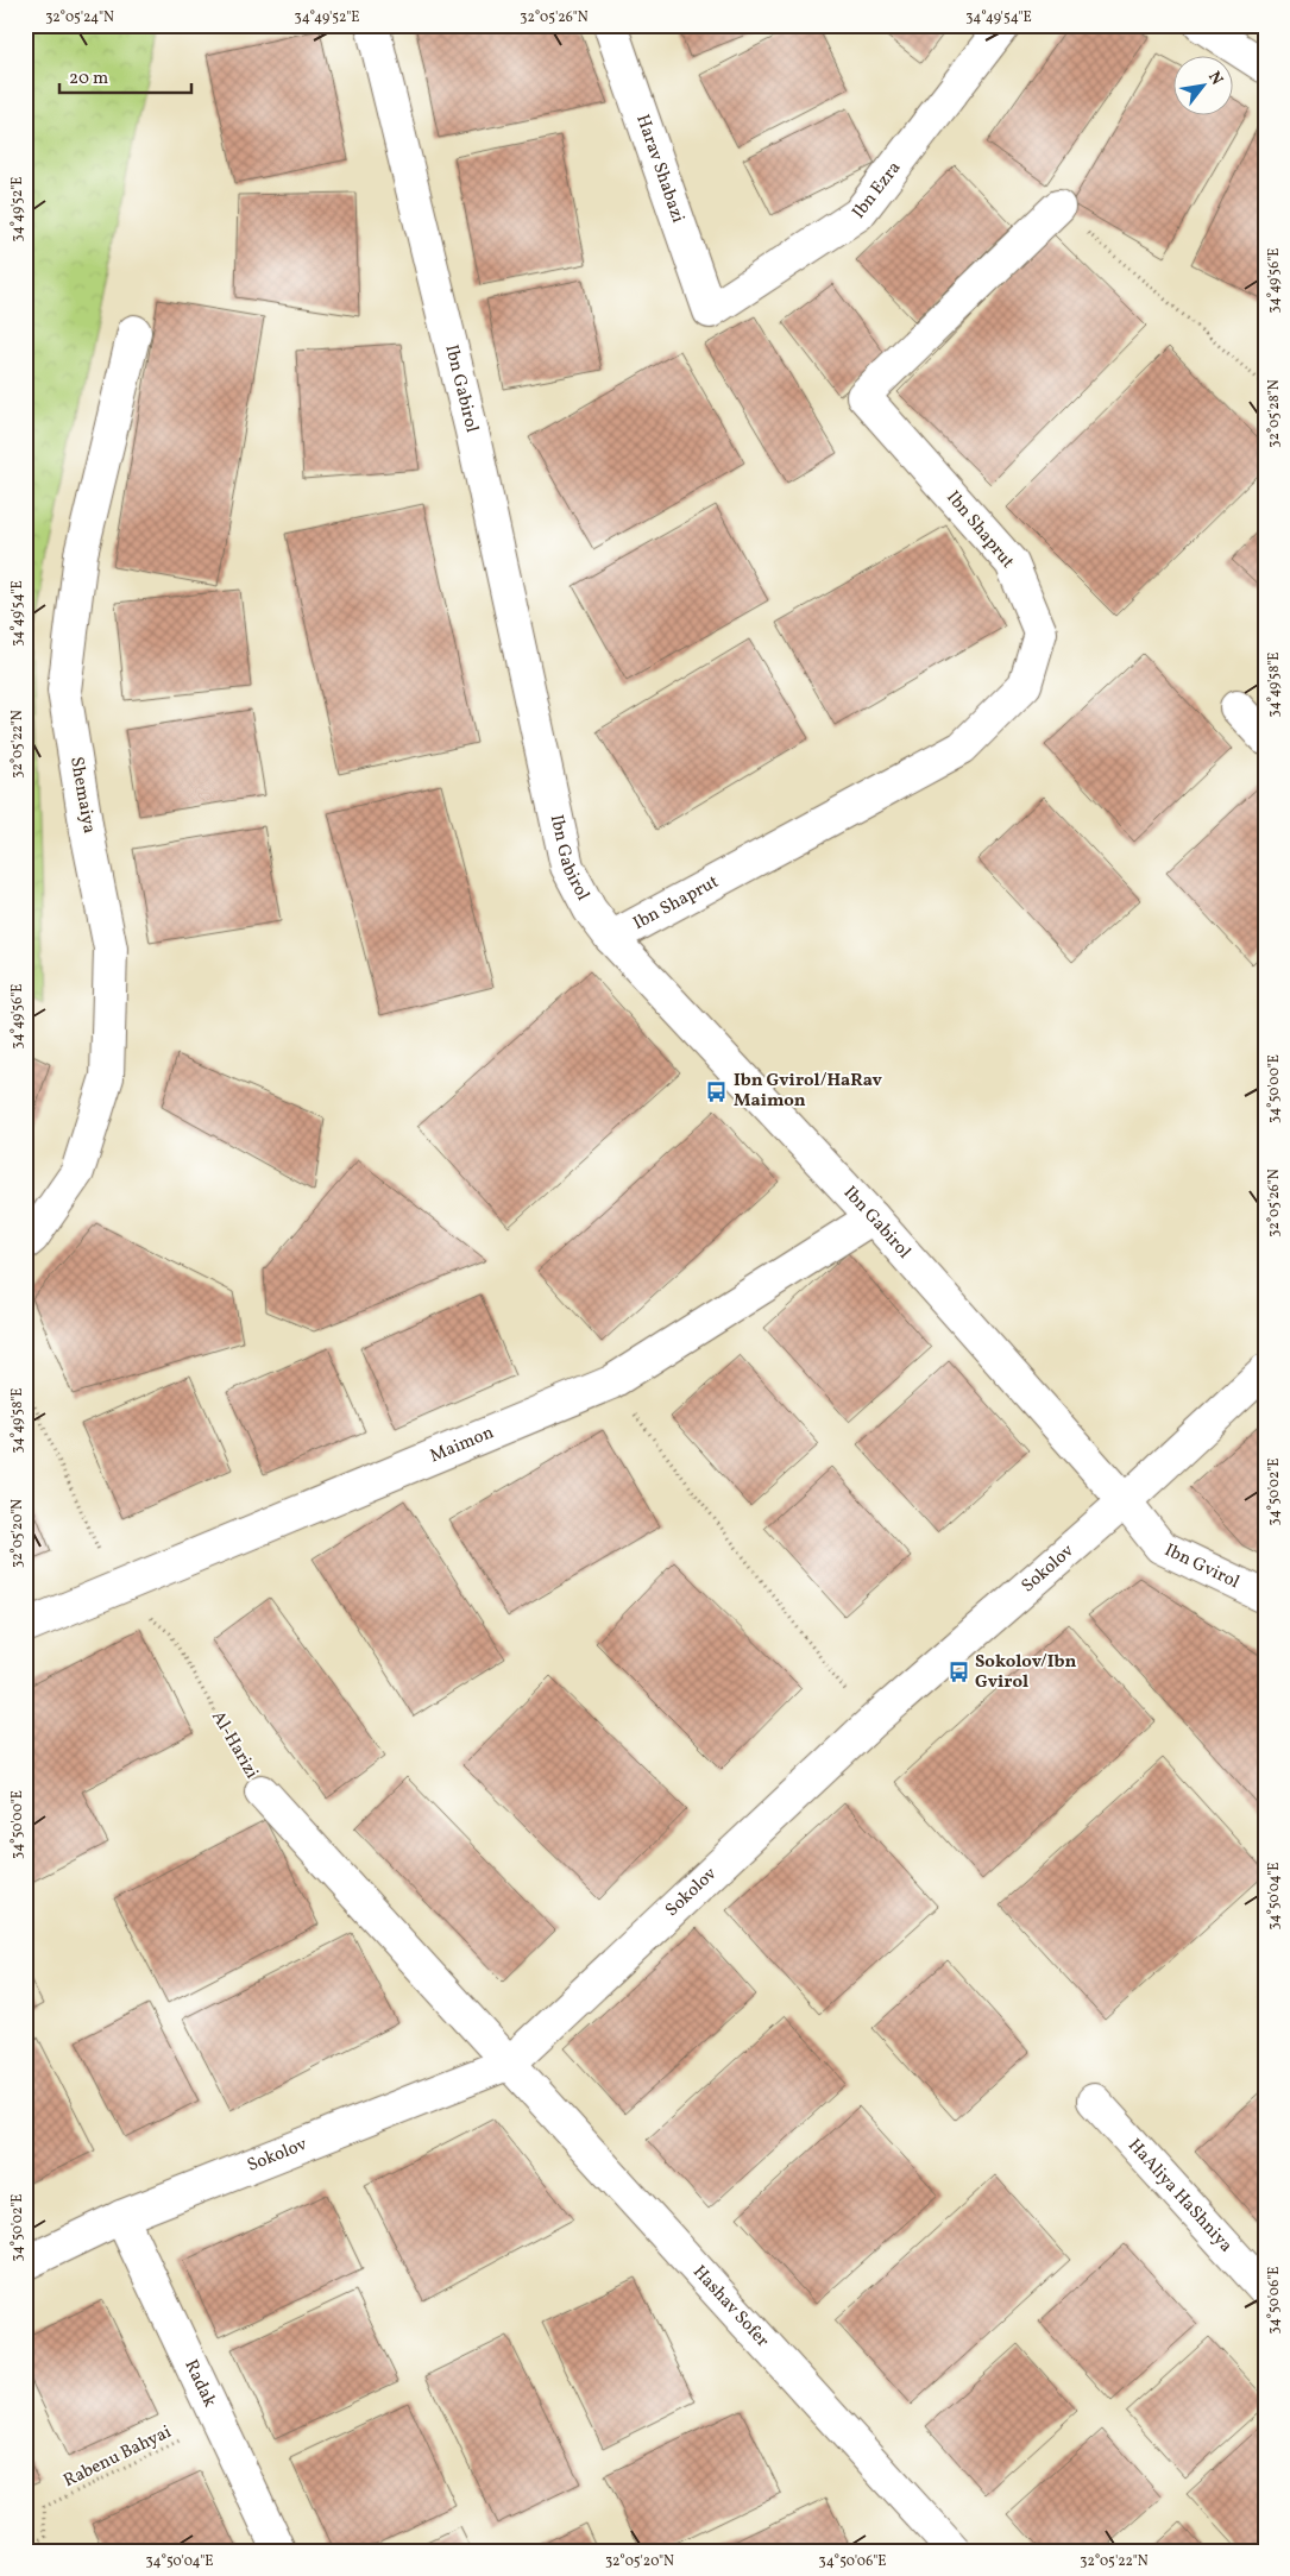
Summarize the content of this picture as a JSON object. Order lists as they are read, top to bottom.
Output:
{
  "streets": {
    "street": [
      "Harav Shabazi",
      "Ibn Ezra",
      "Ibn Gabirol",
      "Ibn Shaprut",
      "Shemaiya",
      "Maimon",
      "Ibn Gvirol",
      "Sokolov",
      "Al-Harizi",
      "HaAliya HaShniya",
      "Hashav Sofer",
      "Radak"
    ],
    "path": ["Rabenu Bahyai"]
  },
  "crossings": [
    ["Harav Shabazi", "Ibn Ezra"],
    ["Ibn Gabirol", "Ibn Shaprut"],
    ["Ibn Gabirol", "Maimon"],
    ["Ibn Gabirol", "Ibn Gvirol"],
    ["Ibn Gabirol", "Sokolov"],
    ["Maimon", "Al-Harizi"],
    ["Ibn Gvirol", "Sokolov"],
    ["Sokolov", "Al-Harizi"],
    ["Sokolov", "Hashav Sofer"],
    ["Sokolov", "Radak"],
    ["Al-Harizi", "Hashav Sofer"],
    ["Radak", "Rabenu Bahyai"]
  ],
  "places": {
    "bus stop": ["Ibn Gvirol/HaRav Maimon", "Sokolov/Ibn Gvirol"]
  },
  "scale_bar": "20 m",
  "north": "top right",
  "coordinates": [
    "32°05'24\"N",
    "34°49'52\"E",
    "32°05'26\"N",
    "34°49'54\"E",
    "34°49'56\"E",
    "32°05'28\"N",
    "34°49'58\"E",
    "32°05'22\"N",
    "34°50'00\"E",
    "34°50'02\"E",
    "32°05'20\"N",
    "34°50'04\"E",
    "34°50'06\"E"
  ]
}
